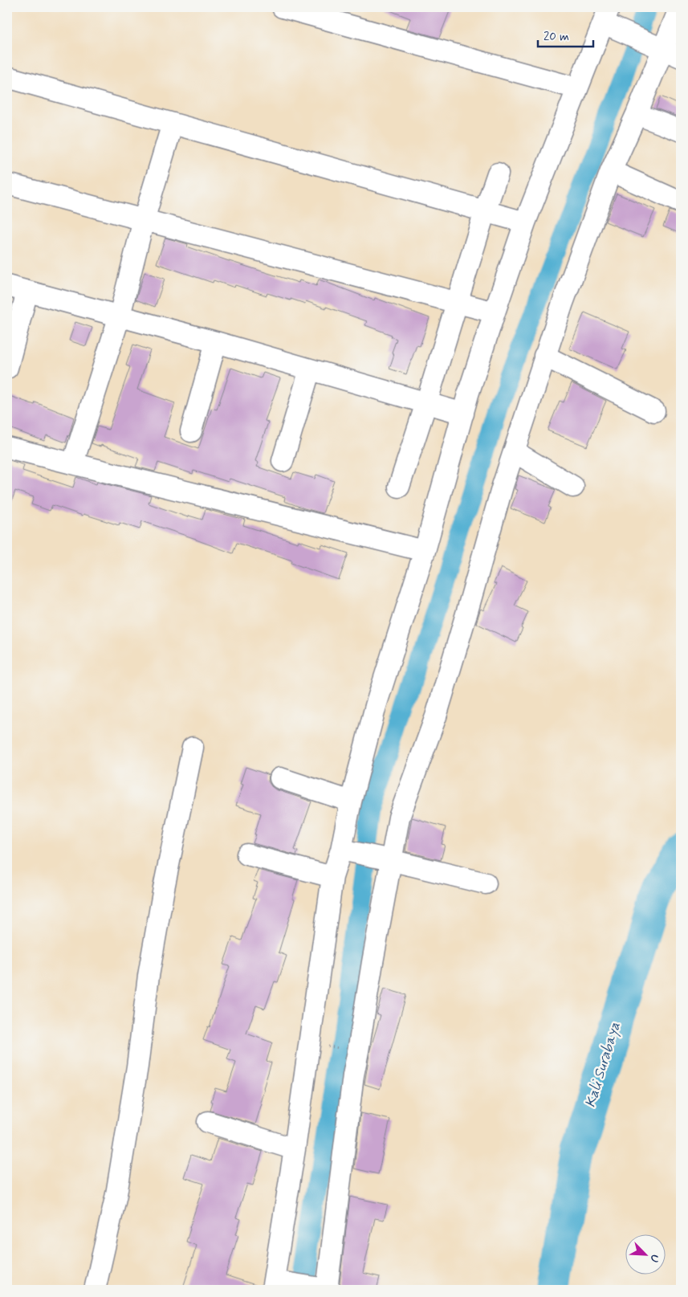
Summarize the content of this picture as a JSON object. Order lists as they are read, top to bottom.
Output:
{
  "water": ["Kali Surabaya"],
  "scale_bar": "20 m",
  "north": "bottom right"
}
